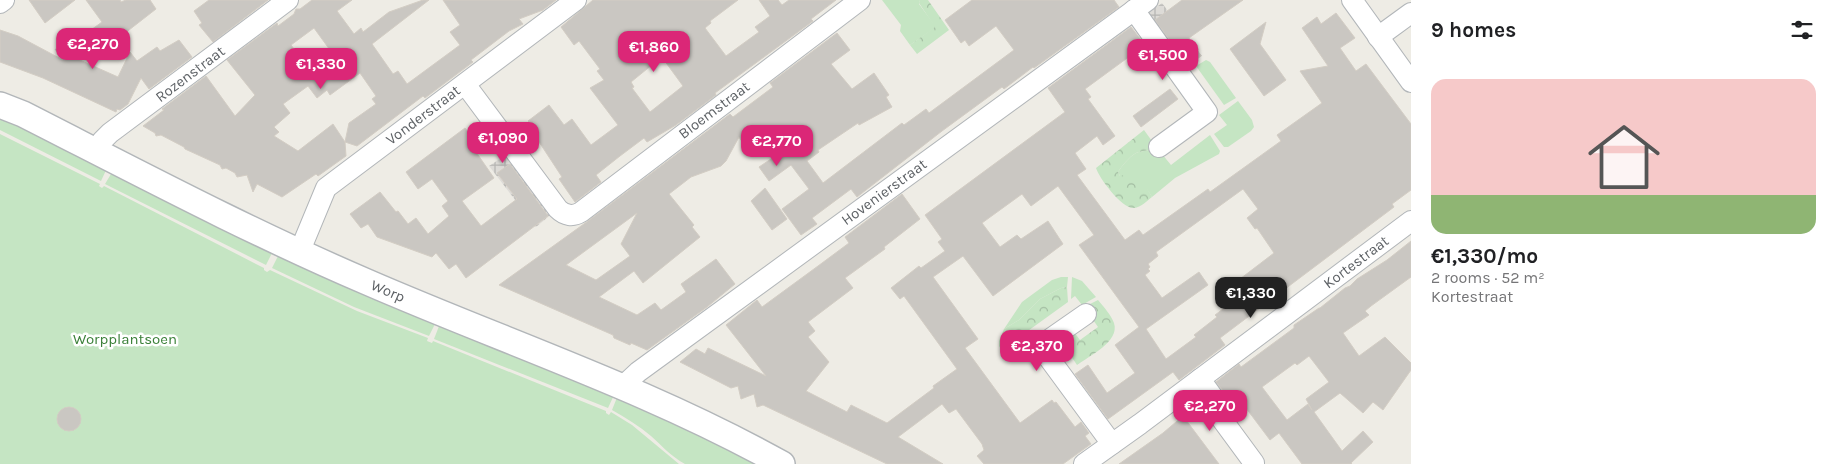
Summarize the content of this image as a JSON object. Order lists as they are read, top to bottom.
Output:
{
  "streets": {
    "street": [
      "Rozenstraat",
      "Bloemstraat",
      "Vonderstraat",
      "Hovenierstraat",
      "Kortestraat",
      "Worp"
    ]
  },
  "crossings": [
    ["Rozenstraat", "Worp"],
    ["Bloemstraat", "Vonderstraat"],
    ["Vonderstraat", "Worp"],
    ["Hovenierstraat", "Worp"]
  ],
  "parks": ["Worpplantsoen"],
  "page": {
    "heading": "9 homes",
    "price": [
      "€2,270",
      "€1,860",
      "€1,500",
      "€1,330",
      "€1,090",
      "€2,770",
      "€1,330",
      "€2,370",
      "€2,270"
    ],
    "list": [
      {
        "name": "€1,330/mo",
        "note": "2 rooms · 52 m² · Kortestraat"
      }
    ]
  }
}
